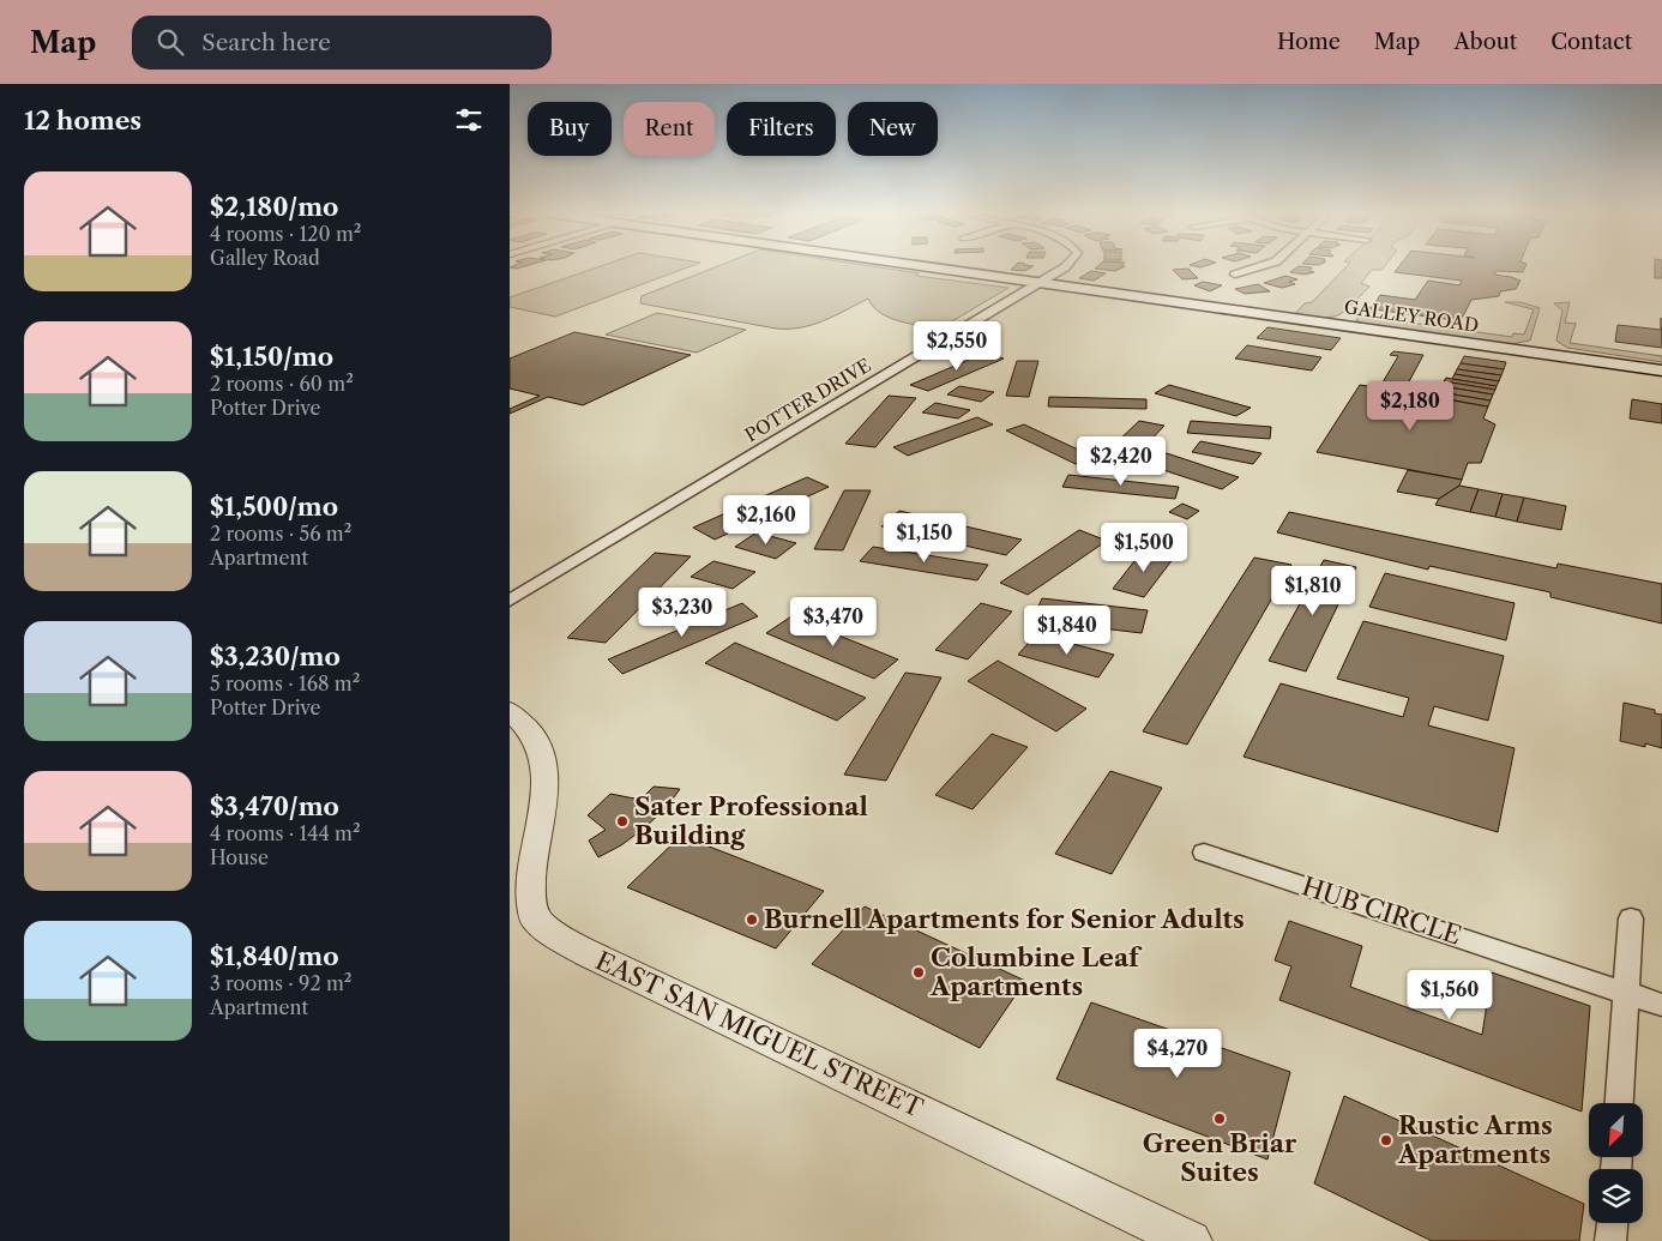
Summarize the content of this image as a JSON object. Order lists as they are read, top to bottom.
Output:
{
  "streets": {
    "main road": ["GALLEY ROAD"],
    "street": ["POTTER DRIVE", "HUB CIRCLE", "EAST SAN MIGUEL STREET"]
  },
  "crossings": [
    ["GALLEY ROAD", "POTTER DRIVE"]
  ],
  "places": [
    "Sater Professional Building",
    "Burnell Apartments for Senior Adults",
    "Columbine Leaf Apartments",
    "Green Briar Suites",
    "Rustic Arms Apartments"
  ],
  "north": "bottom left",
  "page": {
    "header": "Map",
    "search": "Search here",
    "nav": [
      "Home",
      "Map",
      "About",
      "Contact"
    ],
    "heading": "12 homes",
    "chip": [
      "Buy",
      "Rent",
      "Filters",
      "New"
    ],
    "list": [
      {
        "name": "$2,180/mo",
        "note": "4 rooms · 120 m² · Galley Road"
      },
      {
        "name": "$1,150/mo",
        "note": "2 rooms · 60 m² · Potter Drive"
      },
      {
        "name": "$1,500/mo",
        "note": "2 rooms · 56 m² · Apartment"
      },
      {
        "name": "$3,230/mo",
        "note": "5 rooms · 168 m² · Potter Drive"
      },
      {
        "name": "$3,470/mo",
        "note": "4 rooms · 144 m² · House"
      },
      {
        "name": "$1,840/mo",
        "note": "3 rooms · 92 m² · Apartment"
      }
    ],
    "price": [
      "$2,550",
      "$2,180",
      "$2,420",
      "$2,160",
      "$1,150",
      "$1,500",
      "$1,810",
      "$3,230",
      "$3,470",
      "$1,840",
      "$1,560",
      "$4,270"
    ]
  }
}
